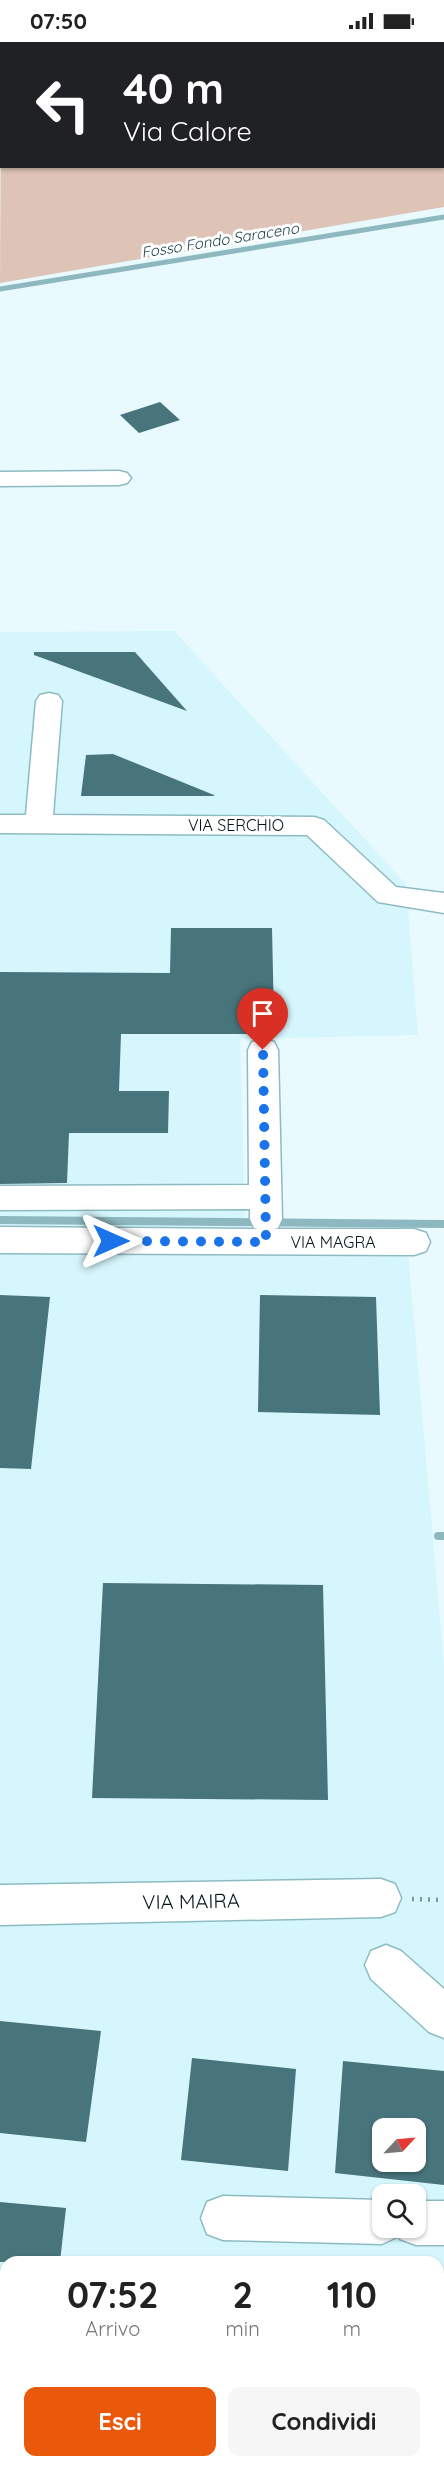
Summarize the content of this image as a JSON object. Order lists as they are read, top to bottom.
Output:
{
  "streets": {
    "street": ["VIA SERCHIO", "VIA MAGRA", "VIA MAIRA"]
  },
  "water": ["Fosso Fondo Saraceno"],
  "north": "top right",
  "page": {
    "status": "07:50",
    "turn": ["40 m", "Via Calore"],
    "eta": [
      "07:52",
      "Arrivo",
      "2",
      "min",
      "110",
      "m"
    ],
    "buttons": ["Esci", "Condividi"]
  }
}
